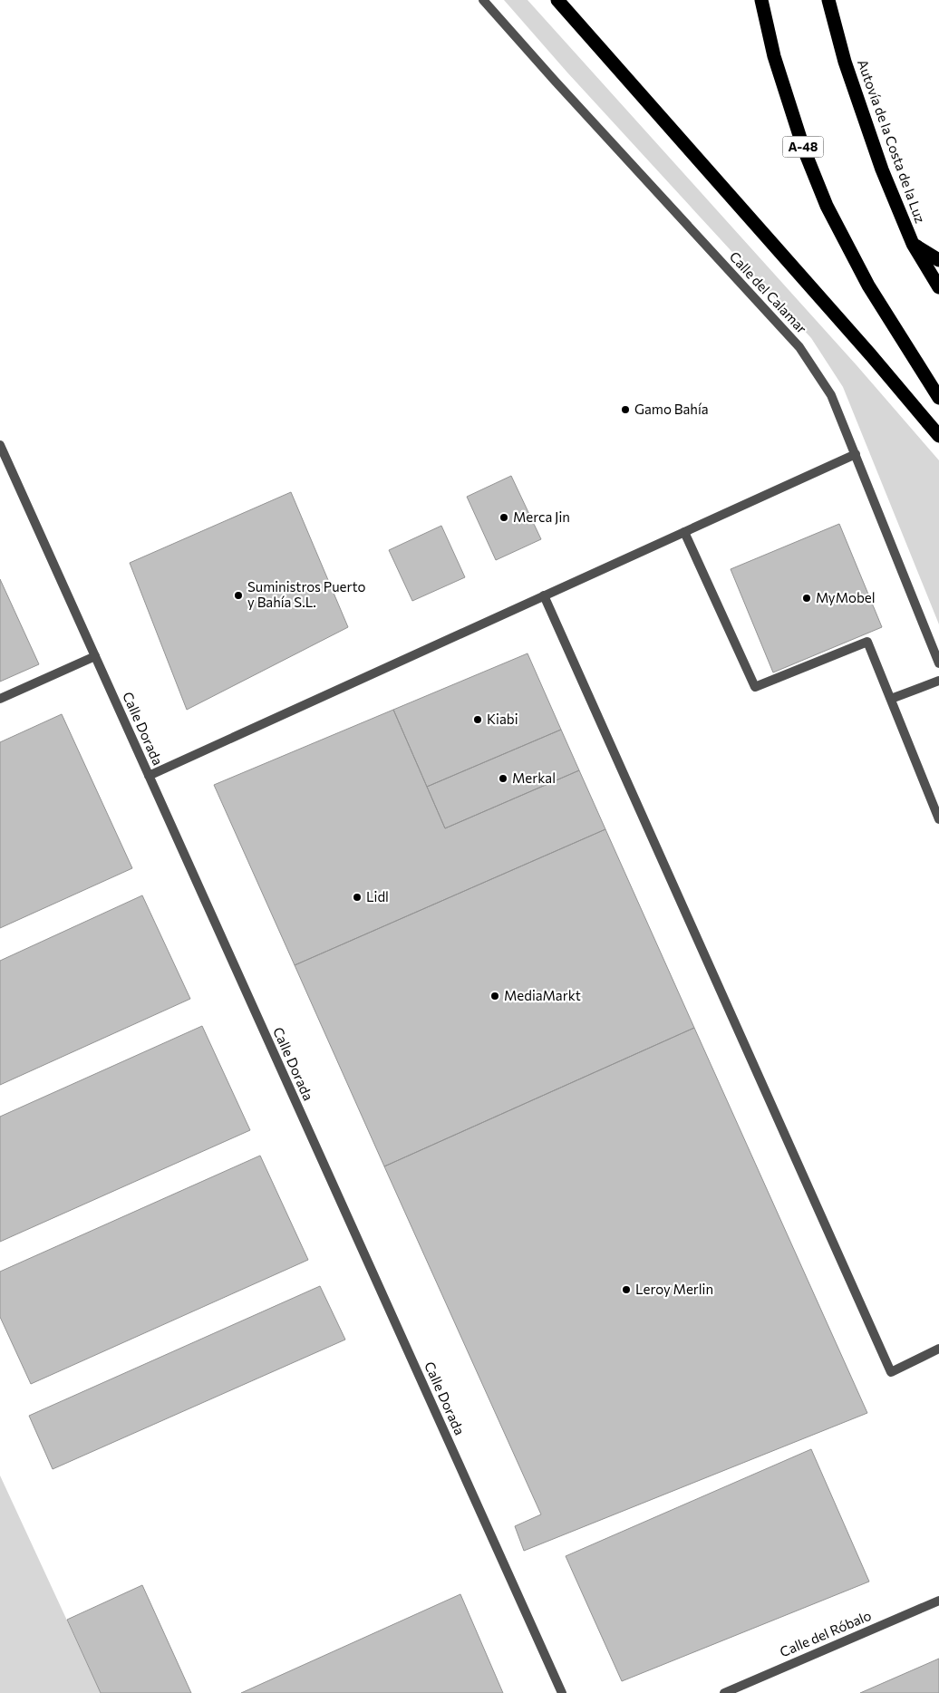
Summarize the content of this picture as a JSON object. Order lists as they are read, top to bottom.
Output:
{
  "streets": {
    "highway": ["Autovía de la Costa de la Luz", "A-48"],
    "street": ["Calle del Calamar", "Calle Dorada", "Calle del Róbalo"]
  },
  "places": [
    "Gamo Bahía",
    "Merca Jin",
    "Suministros Puerto y Bahía S.L.",
    "MyMobel",
    "Kiabi",
    "Merkal",
    "Lidl",
    "MediaMarkt",
    "Leroy Merlin"
  ]
}
